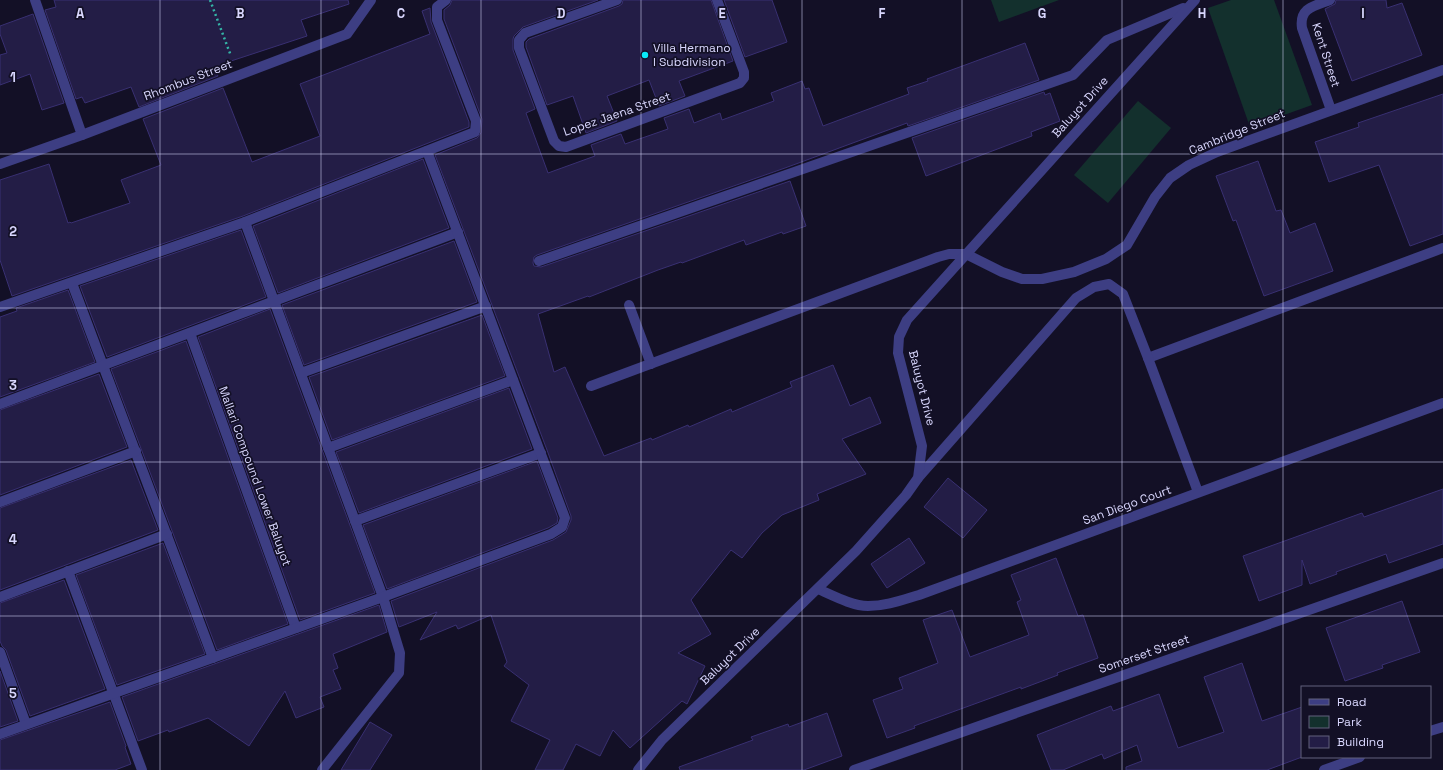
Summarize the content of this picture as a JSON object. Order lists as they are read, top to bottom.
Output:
{
  "streets": {
    "street": [
      "Kent Street",
      "Rhombus Street",
      "Baluyot Drive",
      "Lopez Jaena Street",
      "Cambridge Street",
      "Mallari Compound Lower Baluyot",
      "San Diego Court",
      "Somerset Street"
    ]
  },
  "crossings": [
    ["Kent Street", "Cambridge Street"],
    ["Baluyot Drive", "Cambridge Street"],
    ["Baluyot Drive", "San Diego Court"]
  ],
  "places": ["Villa Hermano I Subdivision"],
  "legend": ["Road", "Park", "Building"],
  "grid": {
    "columns": [
      "A",
      "B",
      "C",
      "D",
      "E",
      "F",
      "G",
      "H",
      "I"
    ],
    "rows": [
      "1",
      "2",
      "3",
      "4",
      "5"
    ]
  }
}
